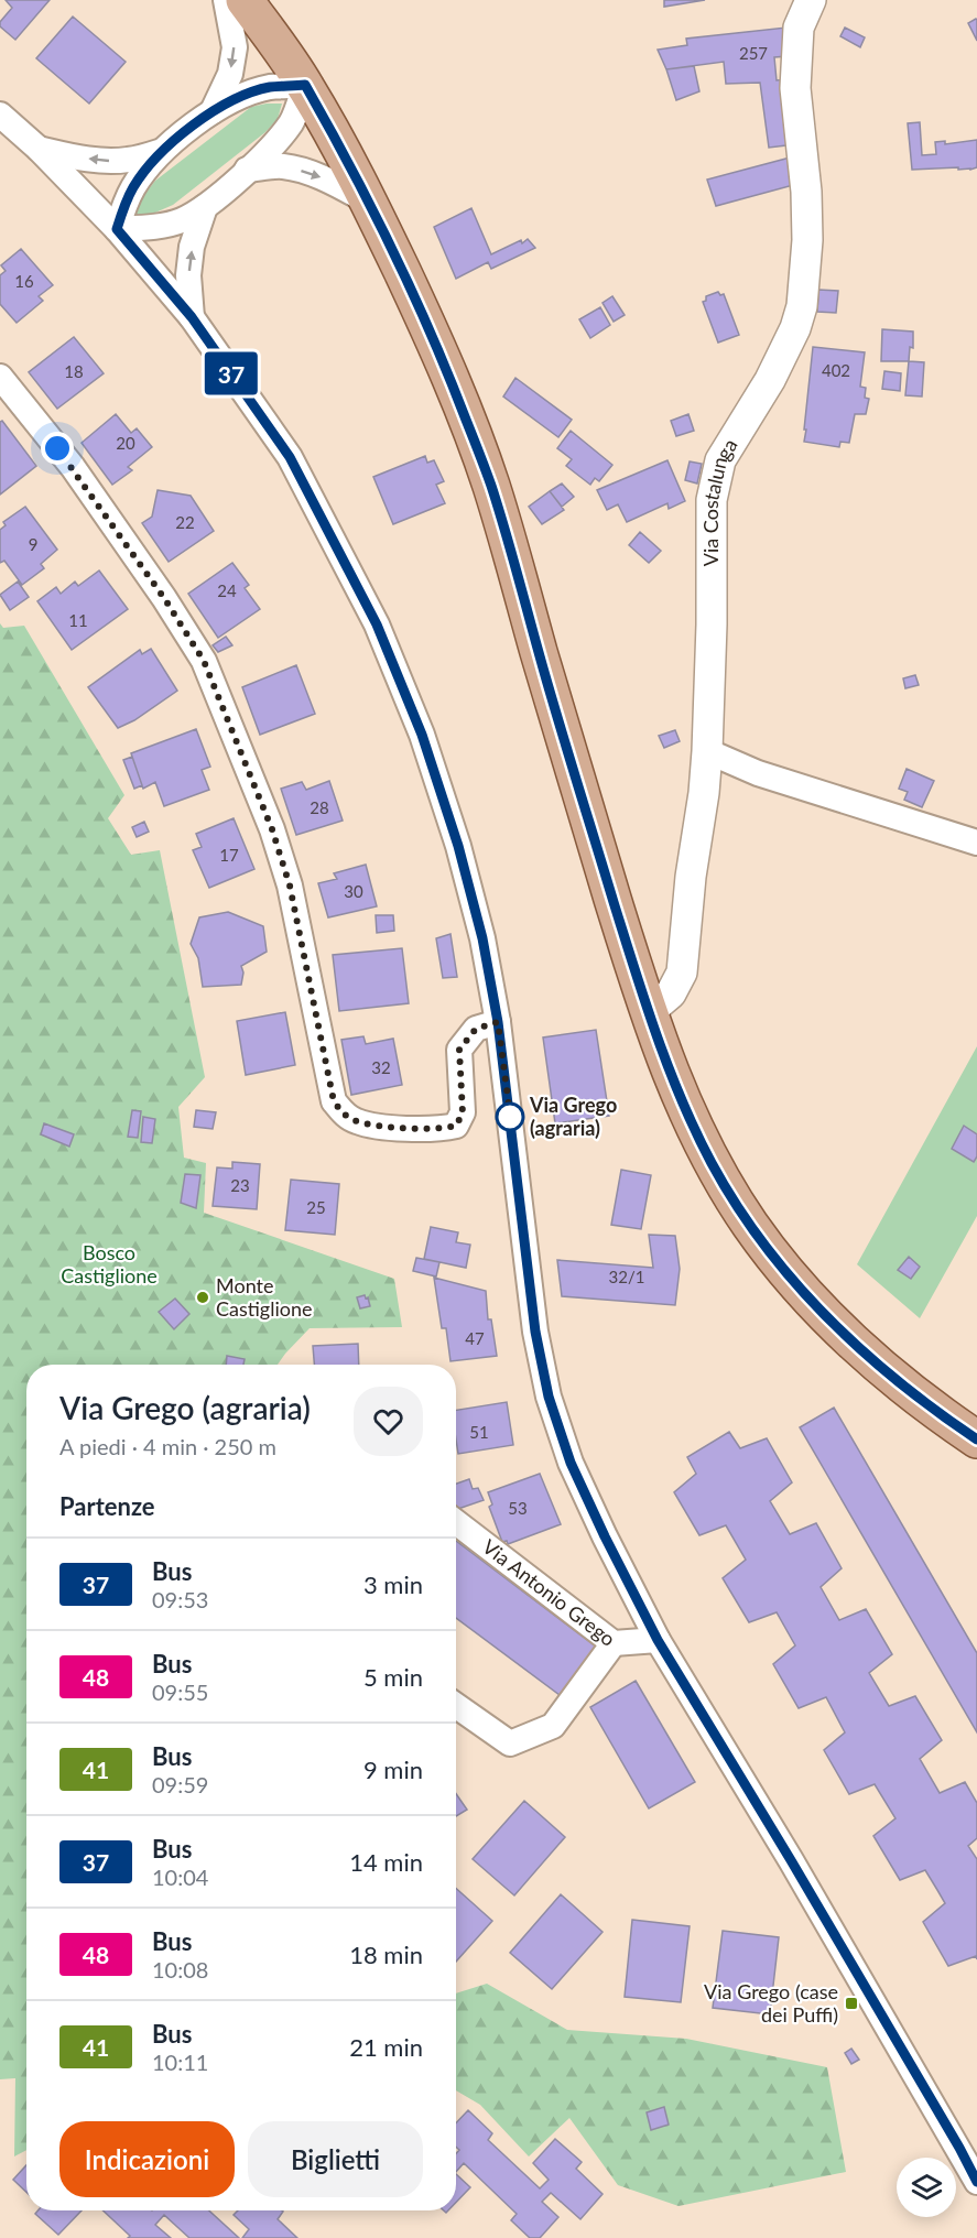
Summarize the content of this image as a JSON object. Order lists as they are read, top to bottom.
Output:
{
  "streets": {
    "street": ["Via Costalunga", "Via Antonio Grego"]
  },
  "parks": ["Bosco Castiglione"],
  "places": {
    "other": ["Via Grego (agraria)", "Monte Castiglione"],
    "transit": ["Via Grego (case dei Puffi)"]
  },
  "lines": ["bus line 37"],
  "house_numbers": [
    "257",
    "16",
    "402",
    "18",
    "20",
    "22",
    "9",
    "24",
    "11",
    "28",
    "17",
    "30",
    "32",
    "23",
    "25",
    "32/1",
    "47",
    "51",
    "53"
  ],
  "page": {
    "on_map": "37",
    "heading": [
      ["Via Grego (agraria)", "A piedi · 4 min · 250 m"],
      "Partenze"
    ],
    "list": [
      {
        "mark": "37",
        "name": "Bus",
        "note": "09:53",
        "value": "3 min"
      },
      {
        "mark": "48",
        "name": "Bus",
        "note": "09:55",
        "value": "5 min"
      },
      {
        "mark": "41",
        "name": "Bus",
        "note": "09:59",
        "value": "9 min"
      },
      {
        "mark": "37",
        "name": "Bus",
        "note": "10:04",
        "value": "14 min"
      },
      {
        "mark": "48",
        "name": "Bus",
        "note": "10:08",
        "value": "18 min"
      },
      {
        "mark": "41",
        "name": "Bus",
        "note": "10:11",
        "value": "21 min"
      }
    ],
    "buttons": ["Indicazioni", "Biglietti"]
  }
}
